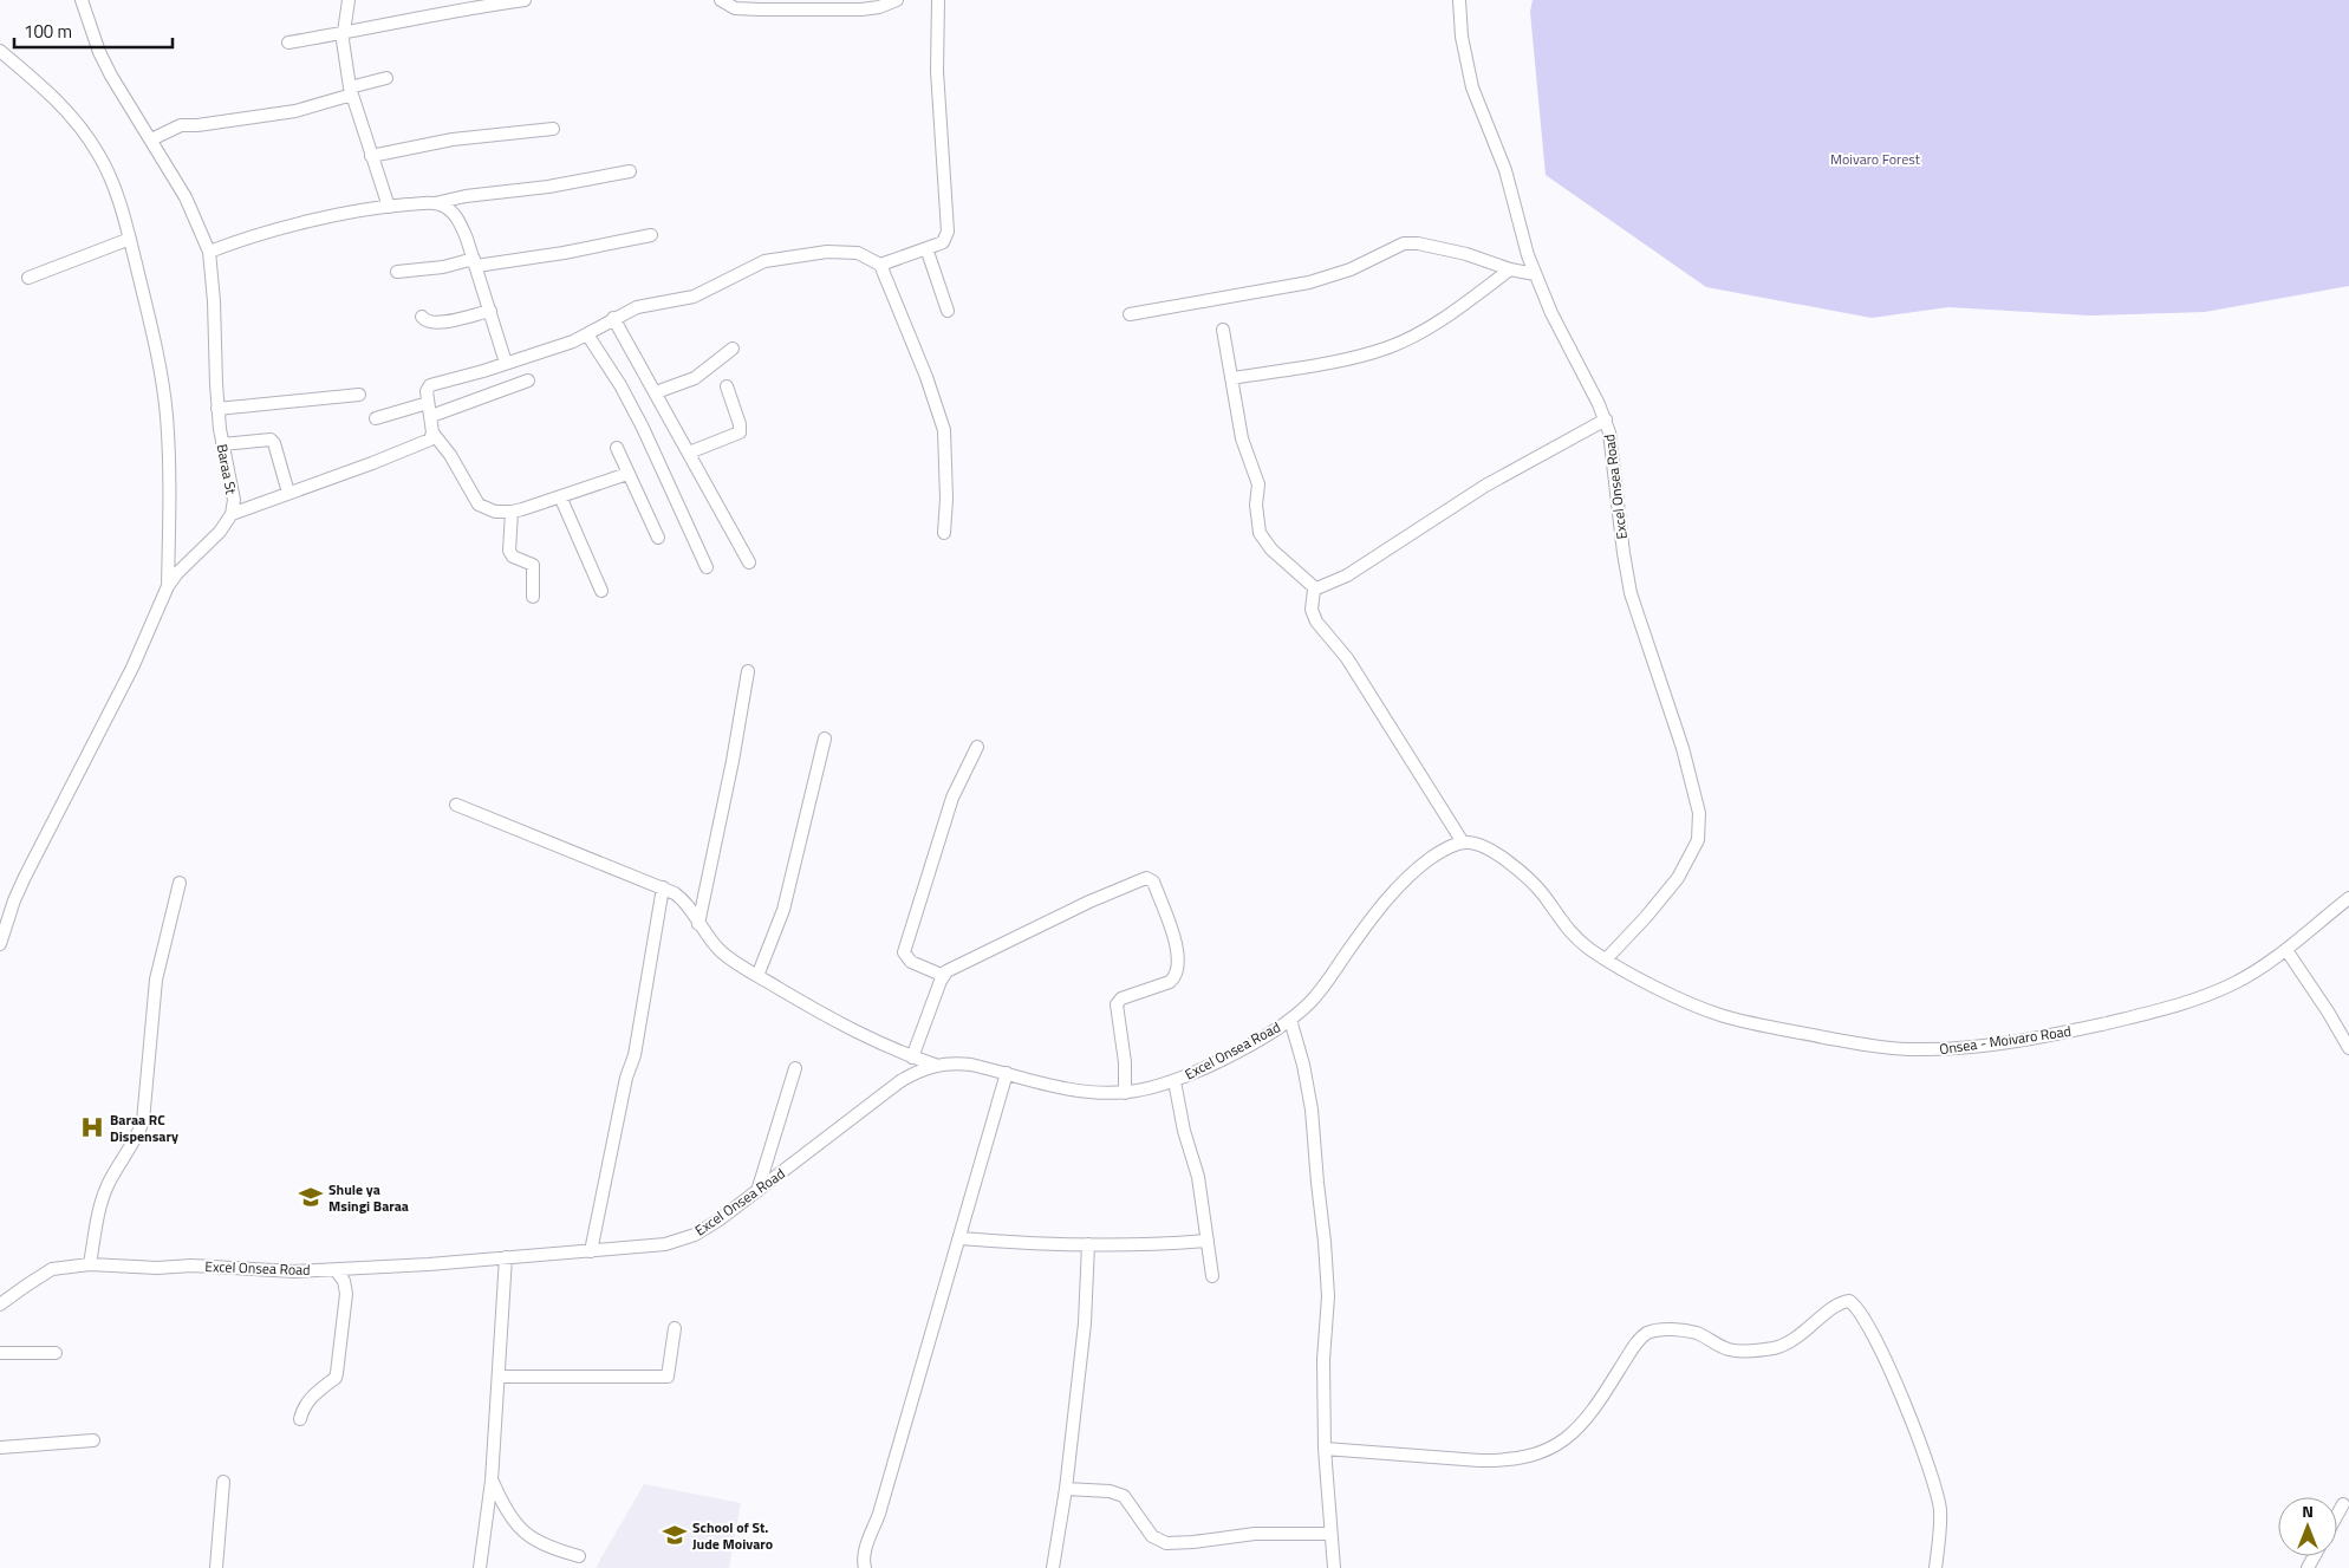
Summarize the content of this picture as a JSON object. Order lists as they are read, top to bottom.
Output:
{
  "streets": {
    "street": ["Baraa St", "Excel Onsea Road", "Onsea - Moivaro Road"]
  },
  "crossings": [
    ["Excel Onsea Road", "Onsea - Moivaro Road"]
  ],
  "parks": ["Moivaro Forest"],
  "places": {
    "hospital": ["Baraa RC Dispensary"],
    "school or university": ["Shule ya Msingi Baraa", "School of St. Jude Moivaro"]
  },
  "scale_bar": "100 m",
  "north": "top"
}
